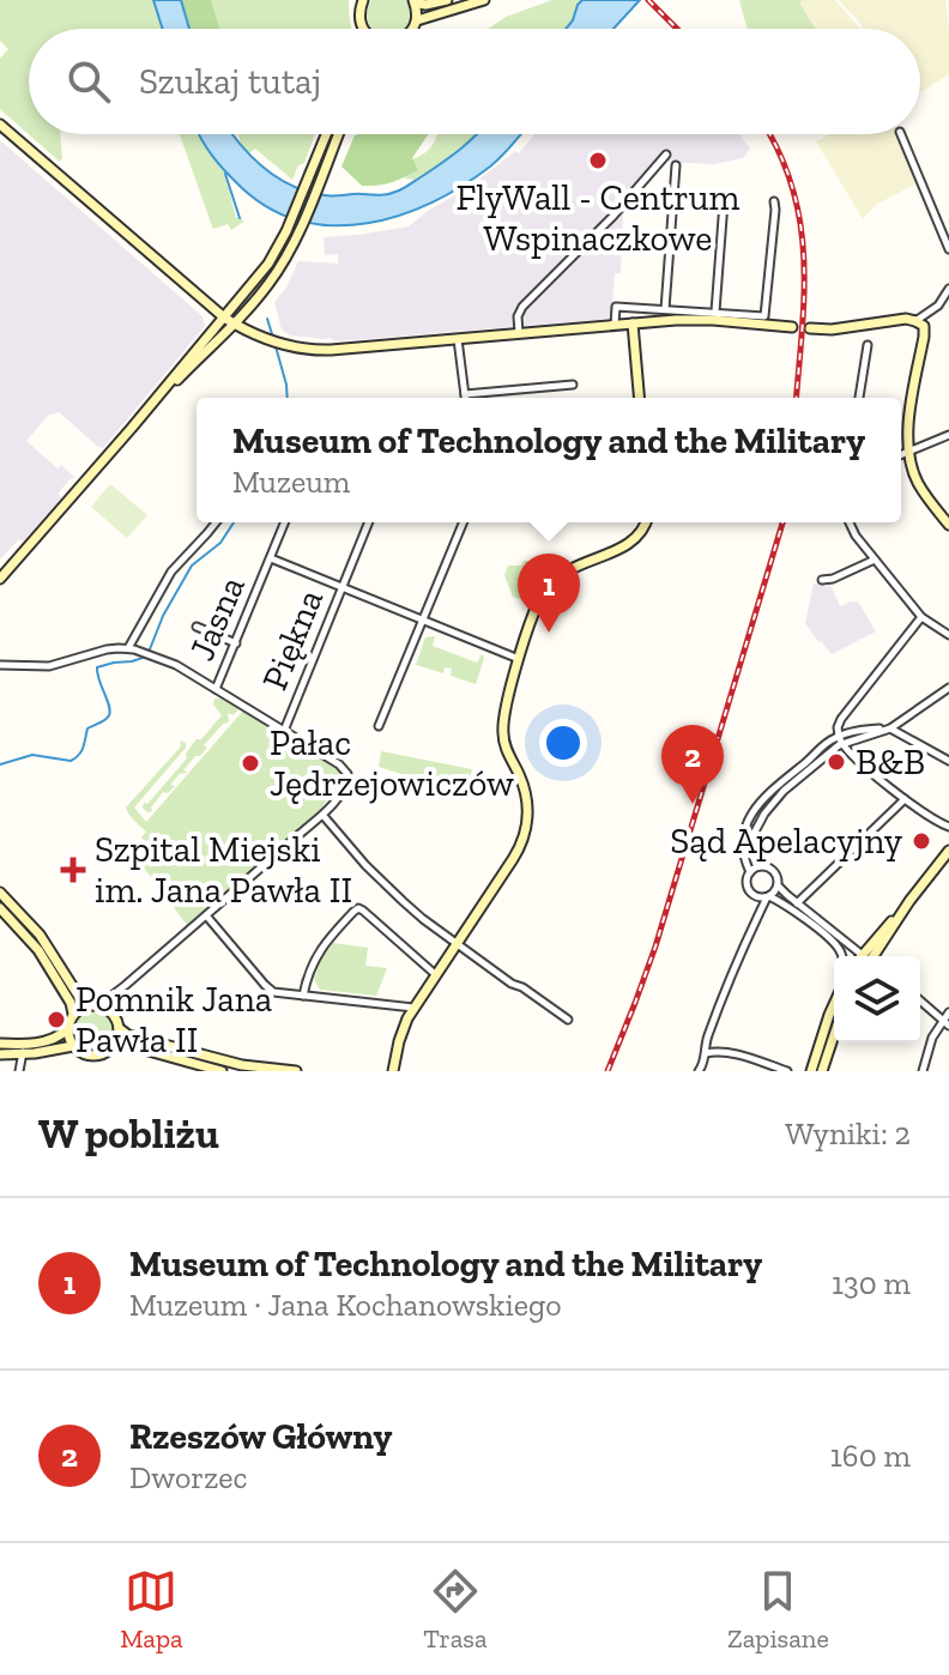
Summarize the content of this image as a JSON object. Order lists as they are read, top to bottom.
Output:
{
  "streets": {
    "street": ["Jasna", "Piękna"]
  },
  "places": {
    "other": [
      "FlyWall - Centrum Wspinaczkowe",
      "B&B",
      "Pałac Jędrzejowiczów",
      "Sąd Apelacyjny",
      "Pomnik Jana Pawła II"
    ],
    "health": ["Szpital Miejski im. Jana Pawła II"]
  },
  "page": {
    "search": "Szukaj tutaj",
    "popup": ["Museum of Technology and the Military", "Muzeum"],
    "pins": ["1", "2"],
    "heading": ["W pobliżu", "Wyniki: 2"],
    "list": [
      {
        "mark": "1",
        "name": "Museum of Technology and the Military",
        "note": "Muzeum · Jana Kochanowskiego",
        "value": "130 m"
      },
      {
        "mark": "2",
        "name": "Rzeszów Główny",
        "note": "Dworzec",
        "value": "160 m"
      }
    ],
    "nav": ["Mapa", "Trasa", "Zapisane"]
  }
}
